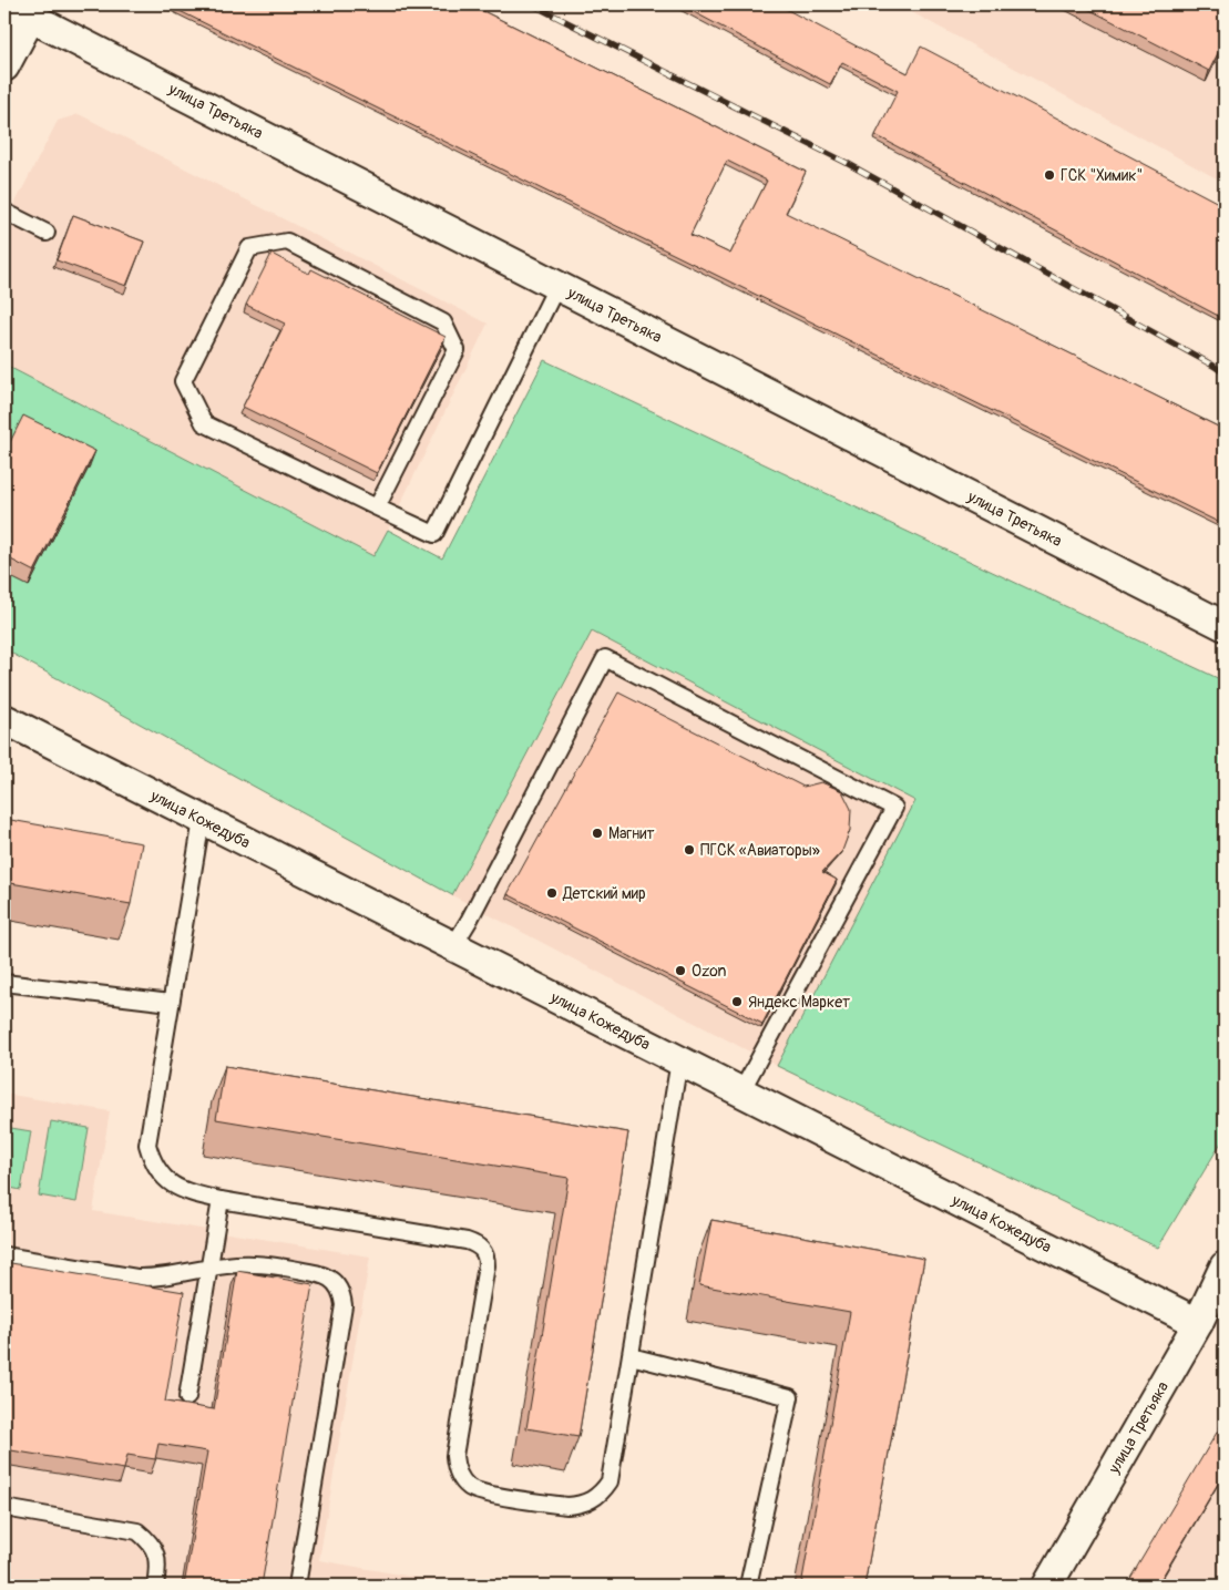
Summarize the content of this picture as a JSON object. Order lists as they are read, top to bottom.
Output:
{
  "streets": {
    "street": ["улица Третьяка", "улица Кожедуба"]
  },
  "crossings": [
    ["улица Третьяка", "улица Кожедуба"]
  ],
  "places": [
    "ГСК \"Химик\"",
    "Магнит",
    "ПГСК «Авиаторы»",
    "Детский мир",
    "Ozon",
    "Яндекс Маркет"
  ]
}
